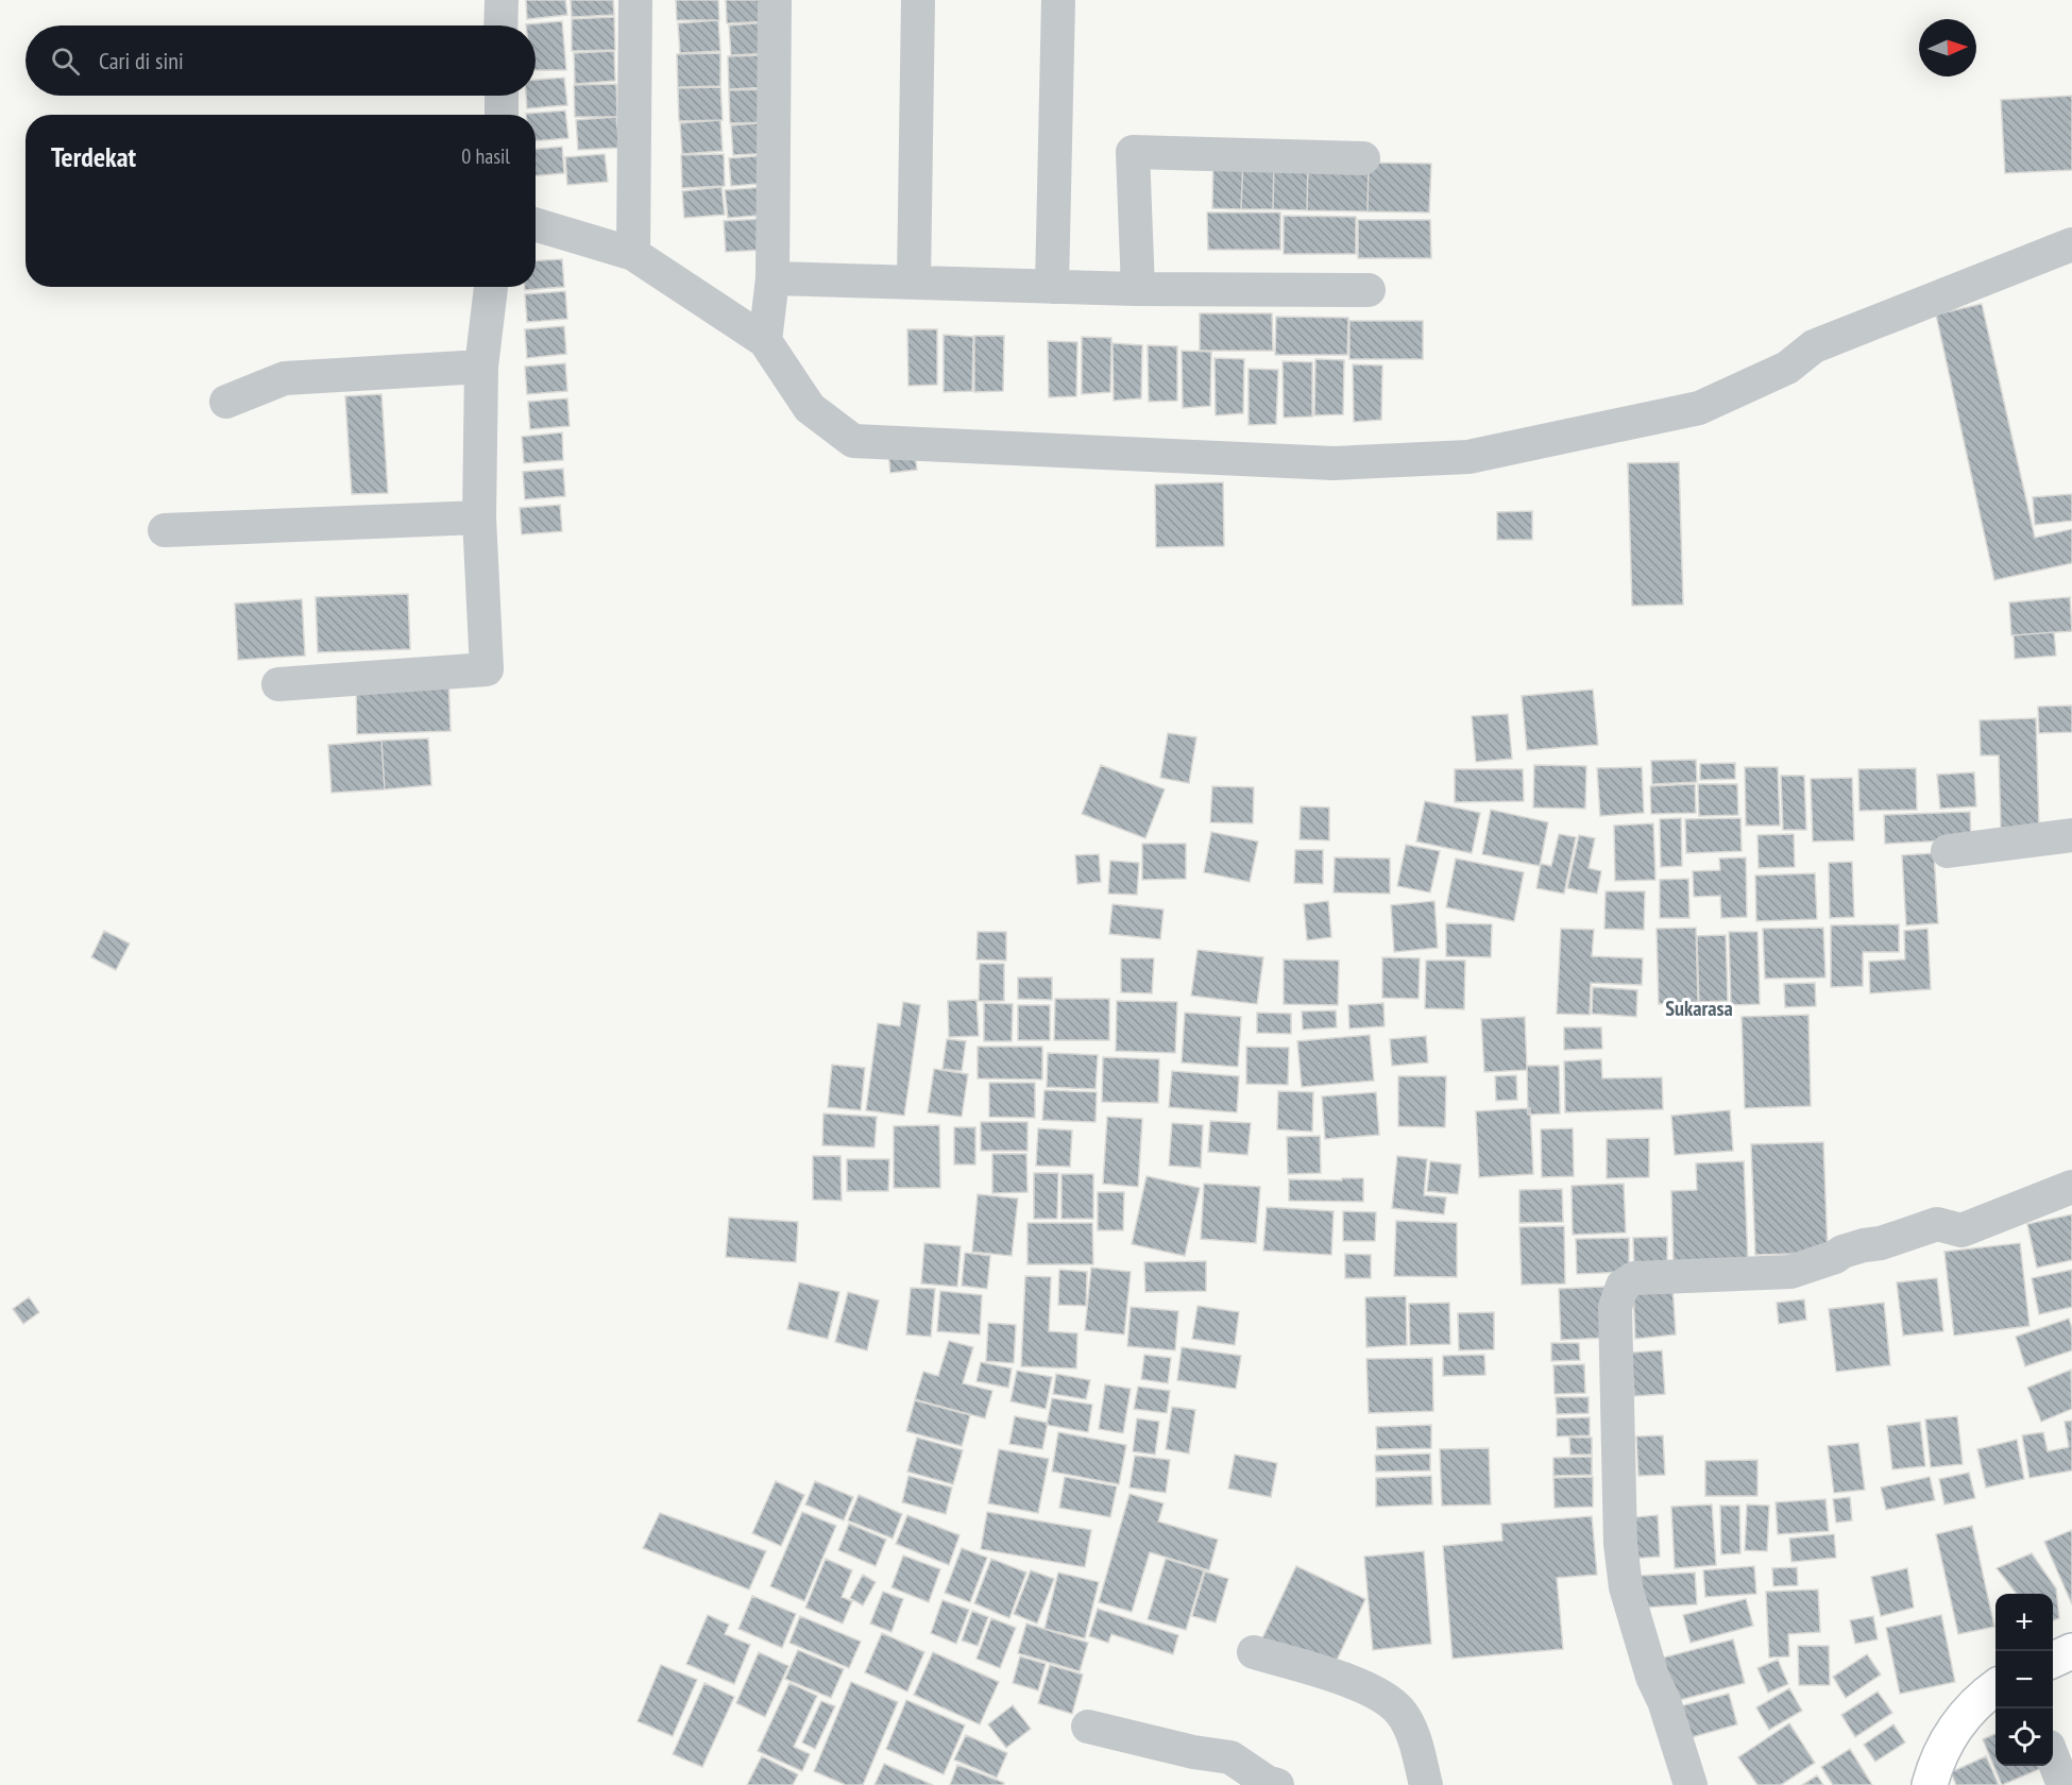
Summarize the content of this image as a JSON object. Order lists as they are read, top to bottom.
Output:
{
  "districts": ["Sukarasa"],
  "north": "right",
  "page": {
    "search": "Cari di sini",
    "heading": ["Terdekat", "0 hasil"],
    "map_buttons": ["+", "−"]
  }
}
